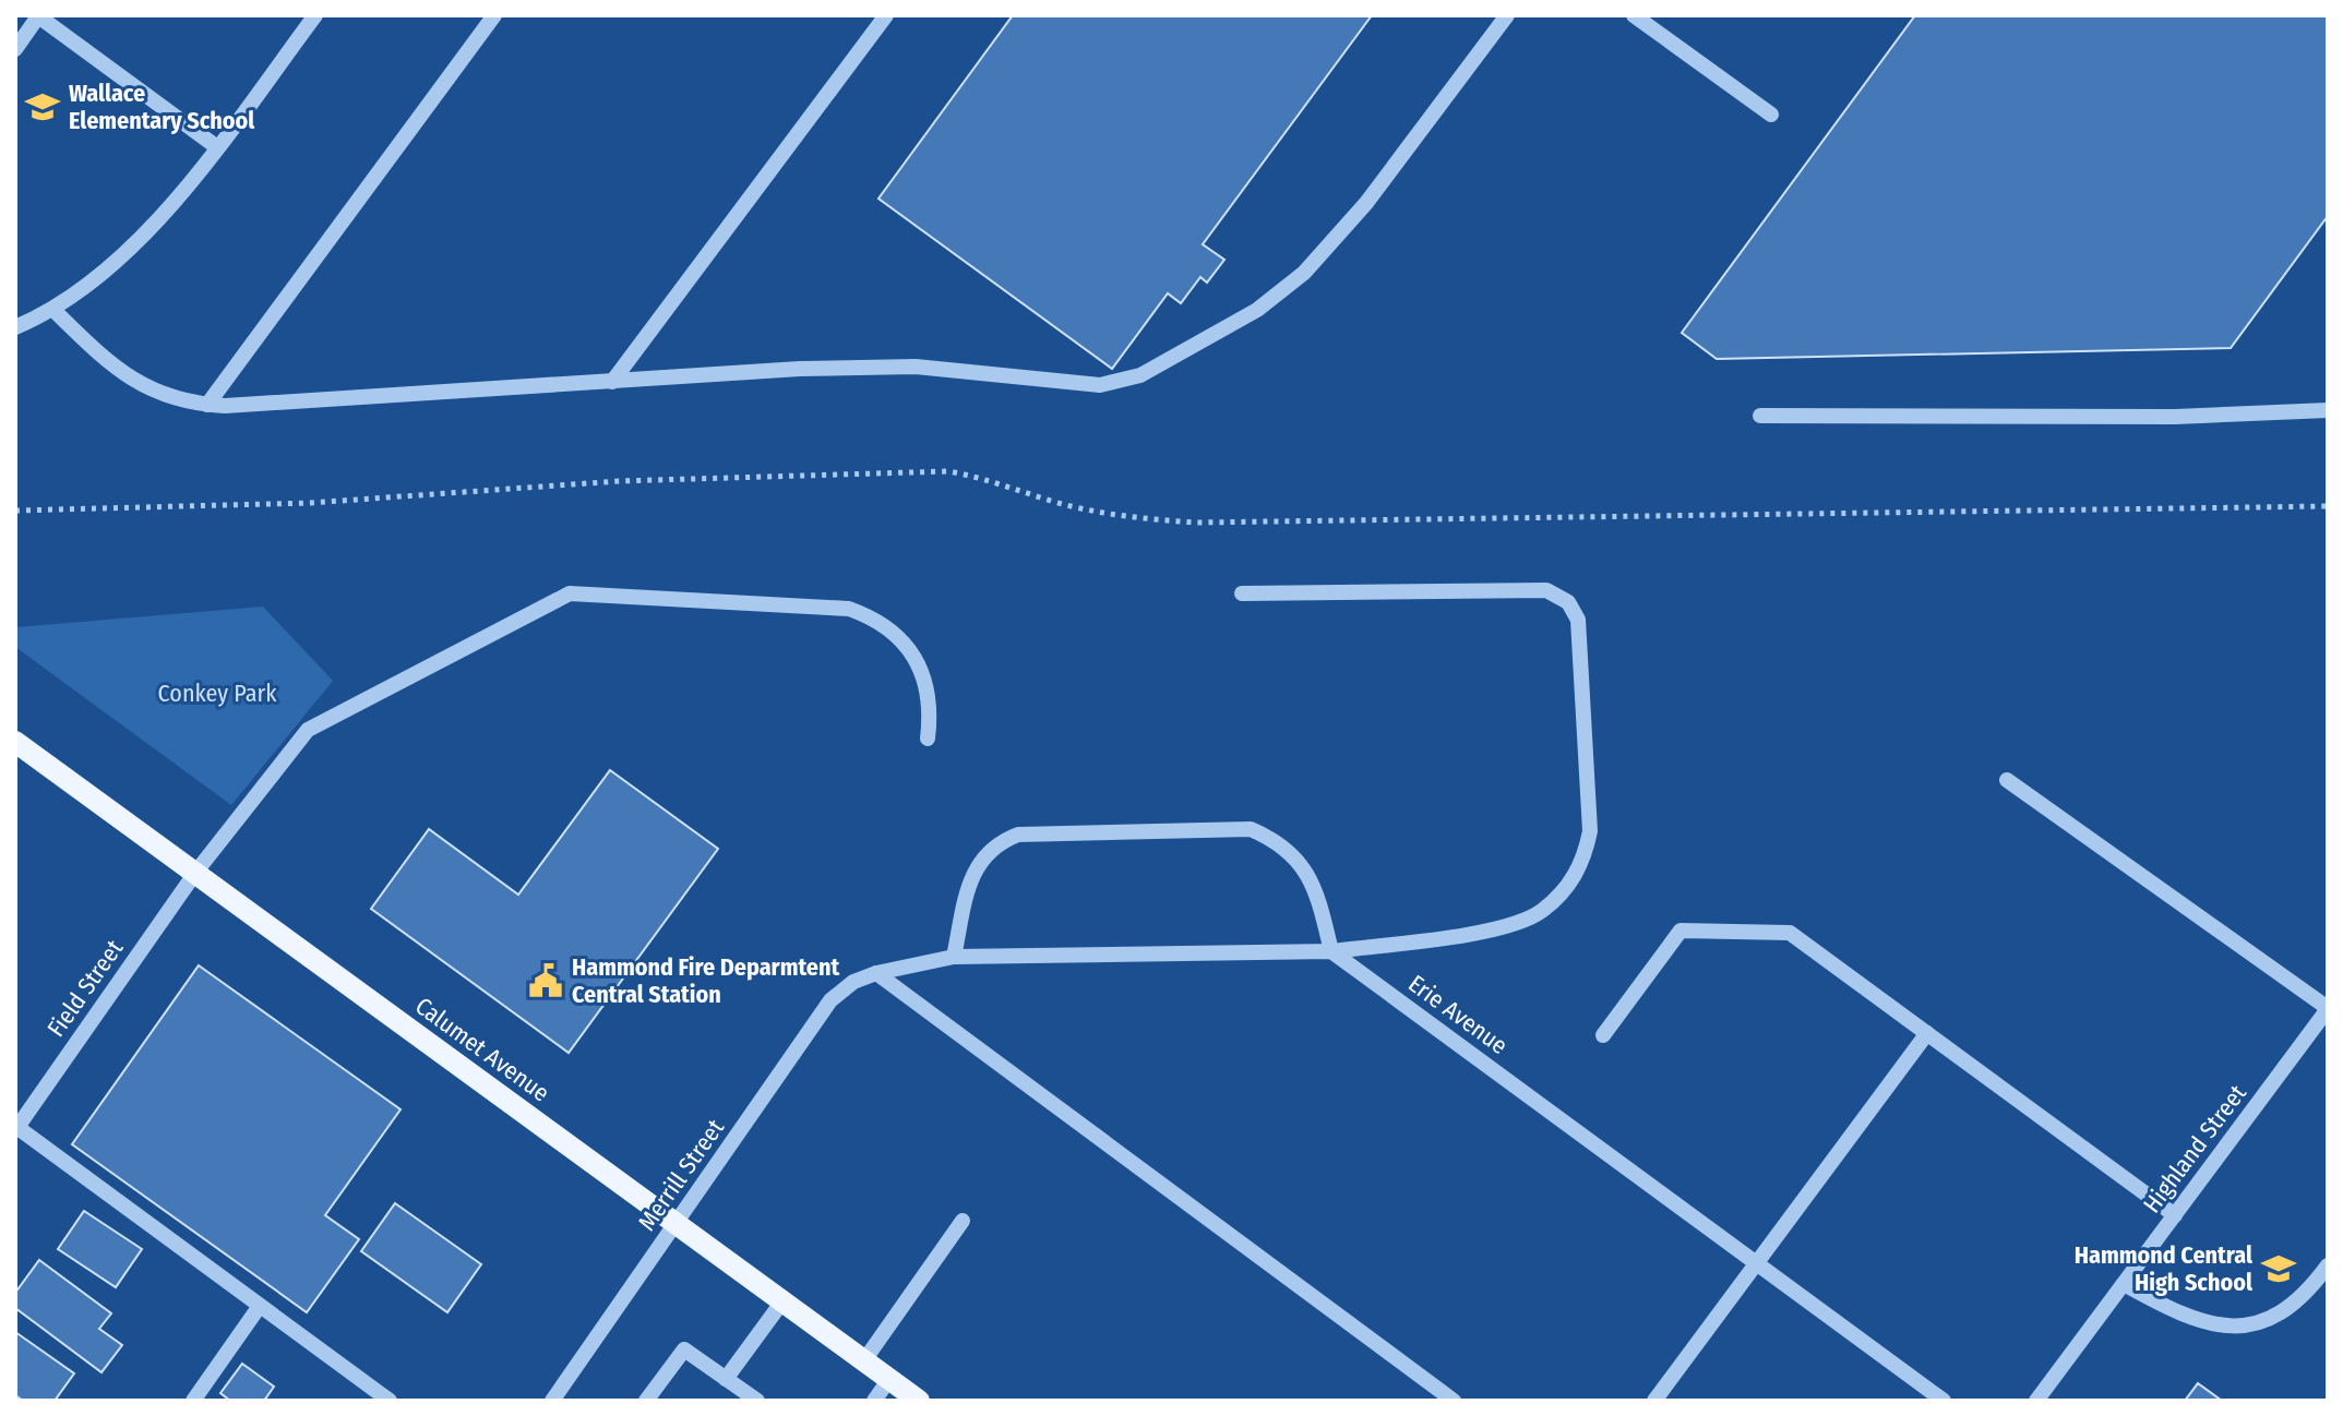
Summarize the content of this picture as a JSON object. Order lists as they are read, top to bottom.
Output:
{
  "streets": {
    "main road": ["Calumet Avenue"],
    "street": [
      "Field Street",
      "Erie Avenue",
      "Highland Street",
      "Merrill Street"
    ]
  },
  "crossings": [
    ["Field Street", "Calumet Avenue"],
    ["Calumet Avenue", "Merrill Street"]
  ],
  "parks": ["Conkey Park"],
  "places": {
    "school or university": ["Wallace Elementary School", "Hammond Central High School"],
    "public building": ["Hammond Fire Deparmtent Central Station"]
  }
}
